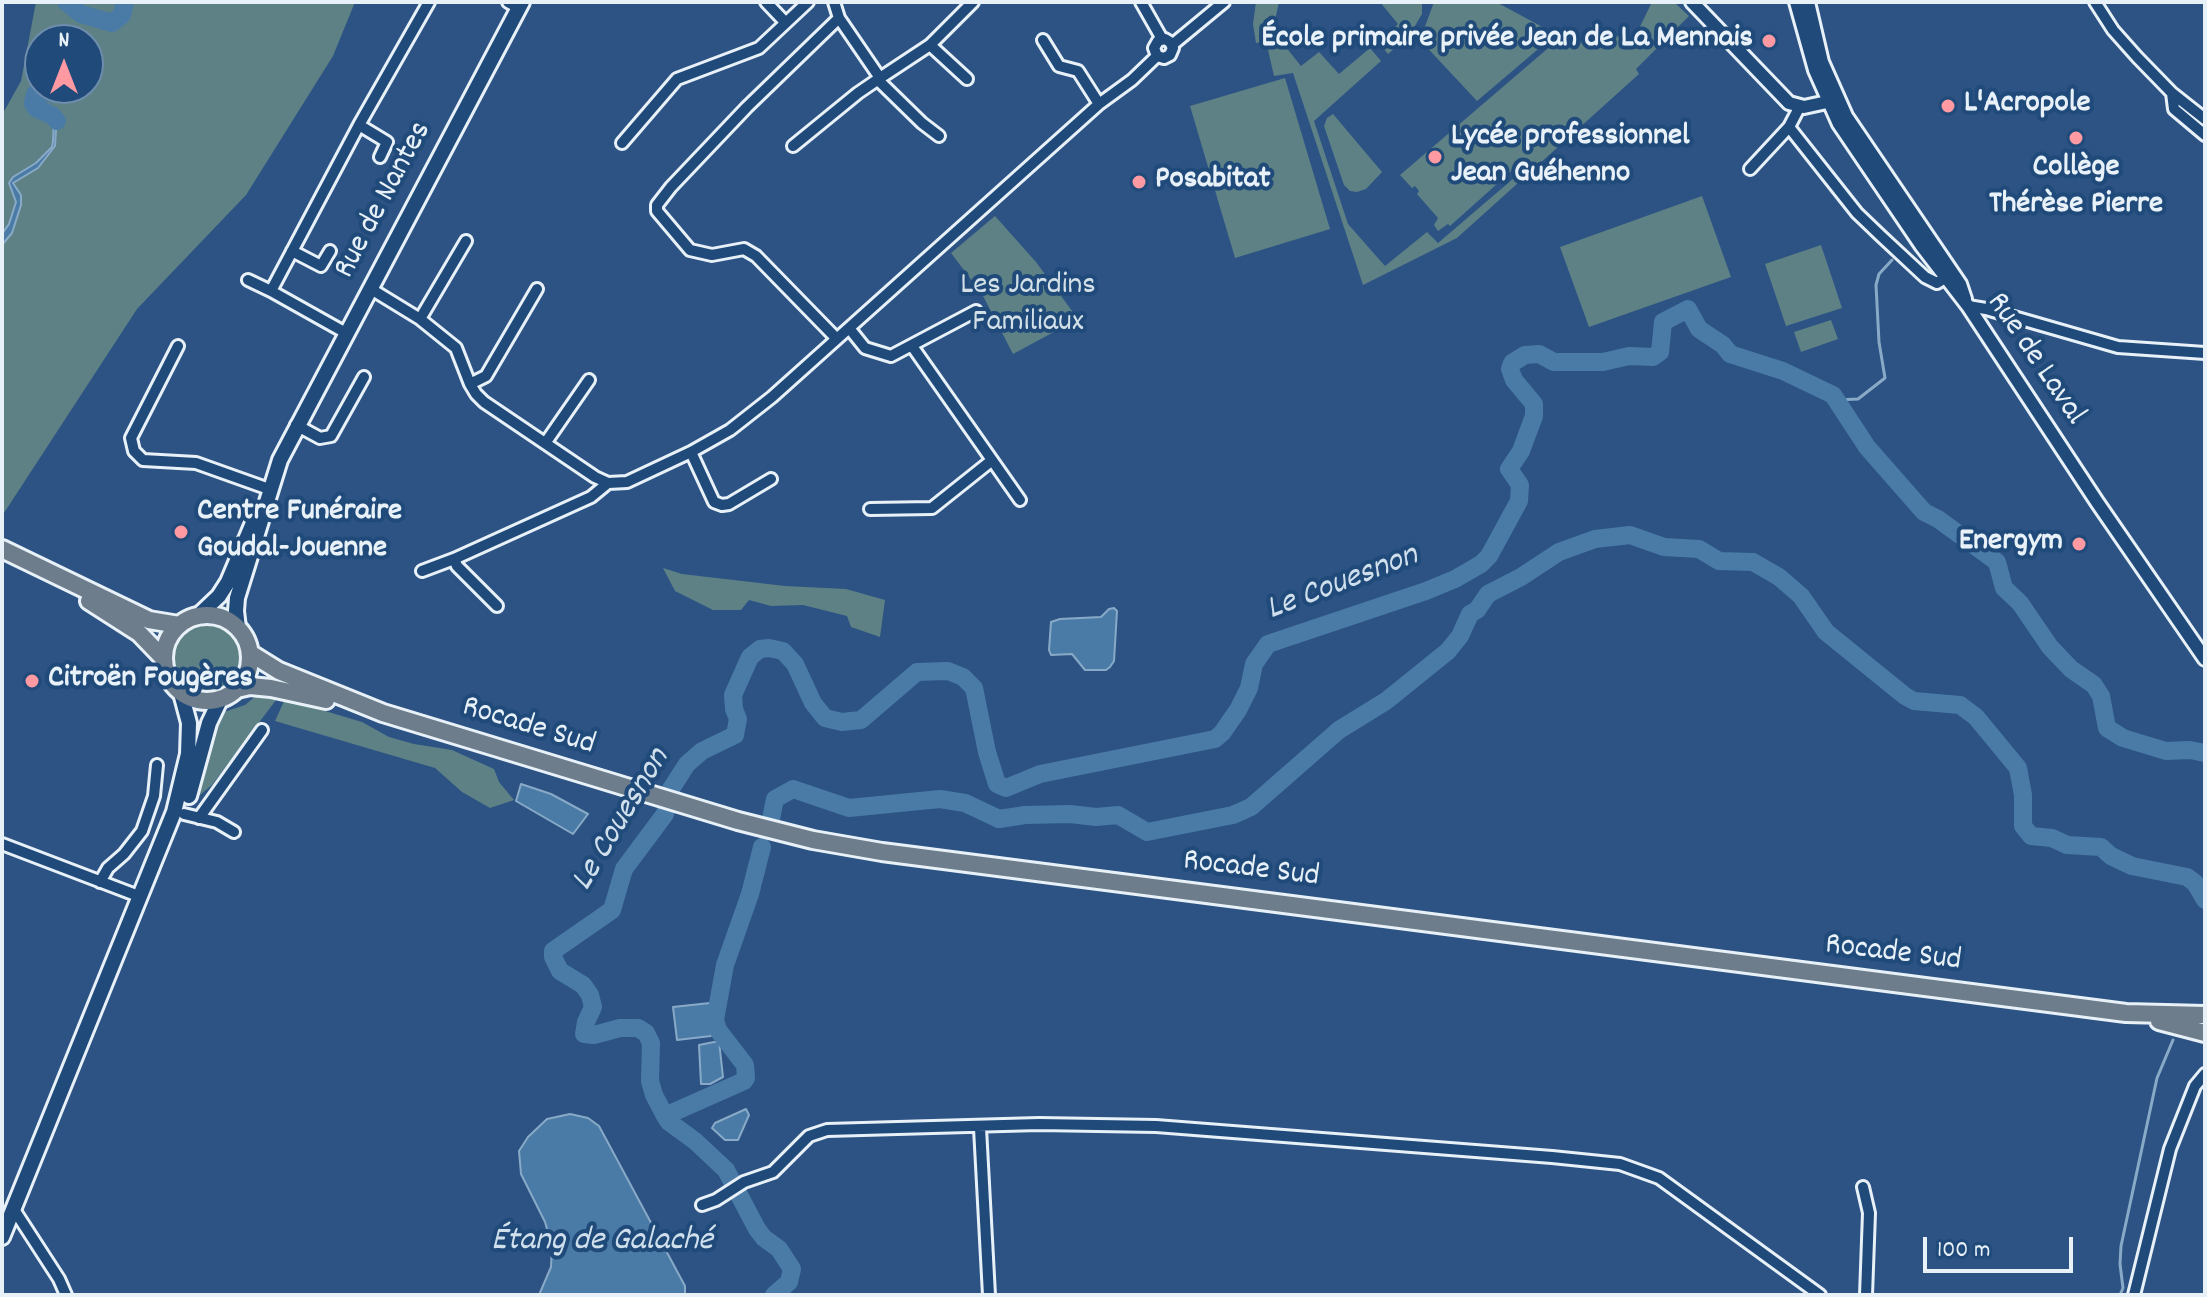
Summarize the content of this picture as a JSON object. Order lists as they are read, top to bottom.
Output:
{
  "streets": {
    "main road": ["Rue de Nantes", "Rocade Sud"],
    "street": ["Rue de Laval"]
  },
  "crossings": [
    ["Rue de Nantes", "Rocade Sud"]
  ],
  "water": ["Le Couesnon", "Étang de Galaché"],
  "parks": ["Les Jardins Familiaux"],
  "places": [
    "École primaire privée Jean de La Mennais",
    "L'Acropole",
    "Collège Thérèse Pierre",
    "Lycée professionnel Jean Guéhenno",
    "Posabitat",
    "Centre Funéraire Goudal-Jouenne",
    "Energym",
    "Citroën Fougères"
  ],
  "scale_bar": "100 m",
  "north": "top"
}
